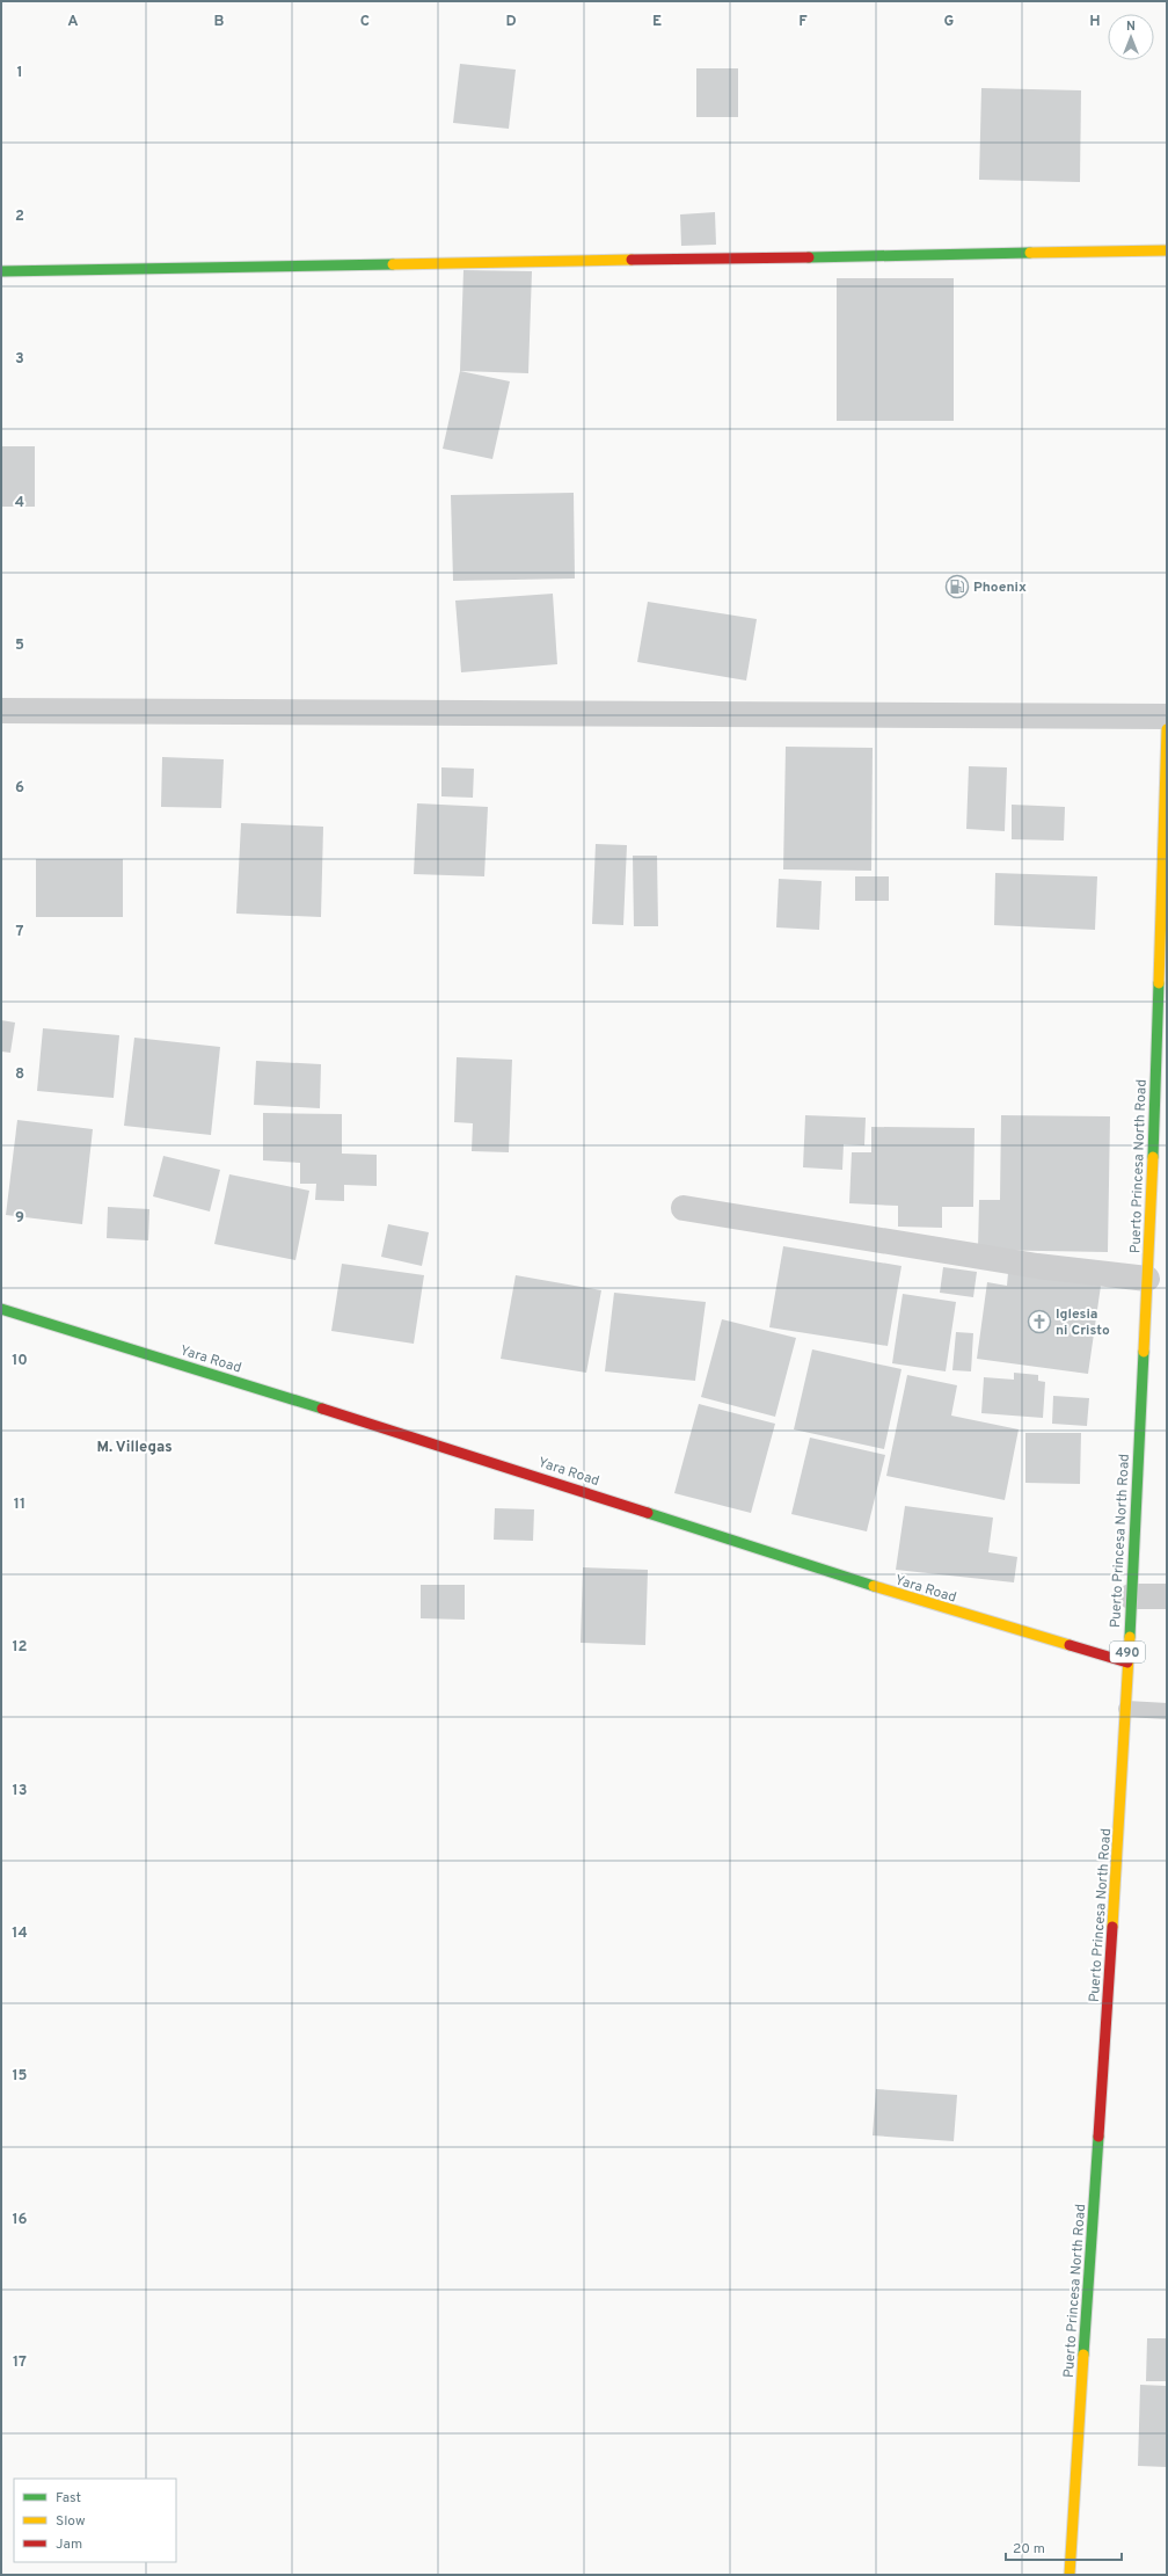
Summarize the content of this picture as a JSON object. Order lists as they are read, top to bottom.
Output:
{
  "streets": {
    "street": ["Puerto Princesa North Road", "Yara Road", "490"]
  },
  "crossings": [
    ["Puerto Princesa North Road", "Yara Road"]
  ],
  "districts": ["M. Villegas"],
  "places": {
    "fuel station": ["Phoenix"],
    "church": ["Iglesia ni Cristo"]
  },
  "legend": ["Fast", "Slow", "Jam"],
  "scale_bar": "20 m",
  "north": "top",
  "grid": {
    "columns": [
      "A",
      "B",
      "C",
      "D",
      "E",
      "F",
      "G",
      "H"
    ],
    "rows": [
      "1",
      "2",
      "3",
      "4",
      "5",
      "6",
      "7",
      "8",
      "9",
      "10",
      "11",
      "12",
      "13",
      "14",
      "15",
      "16",
      "17"
    ]
  }
}
